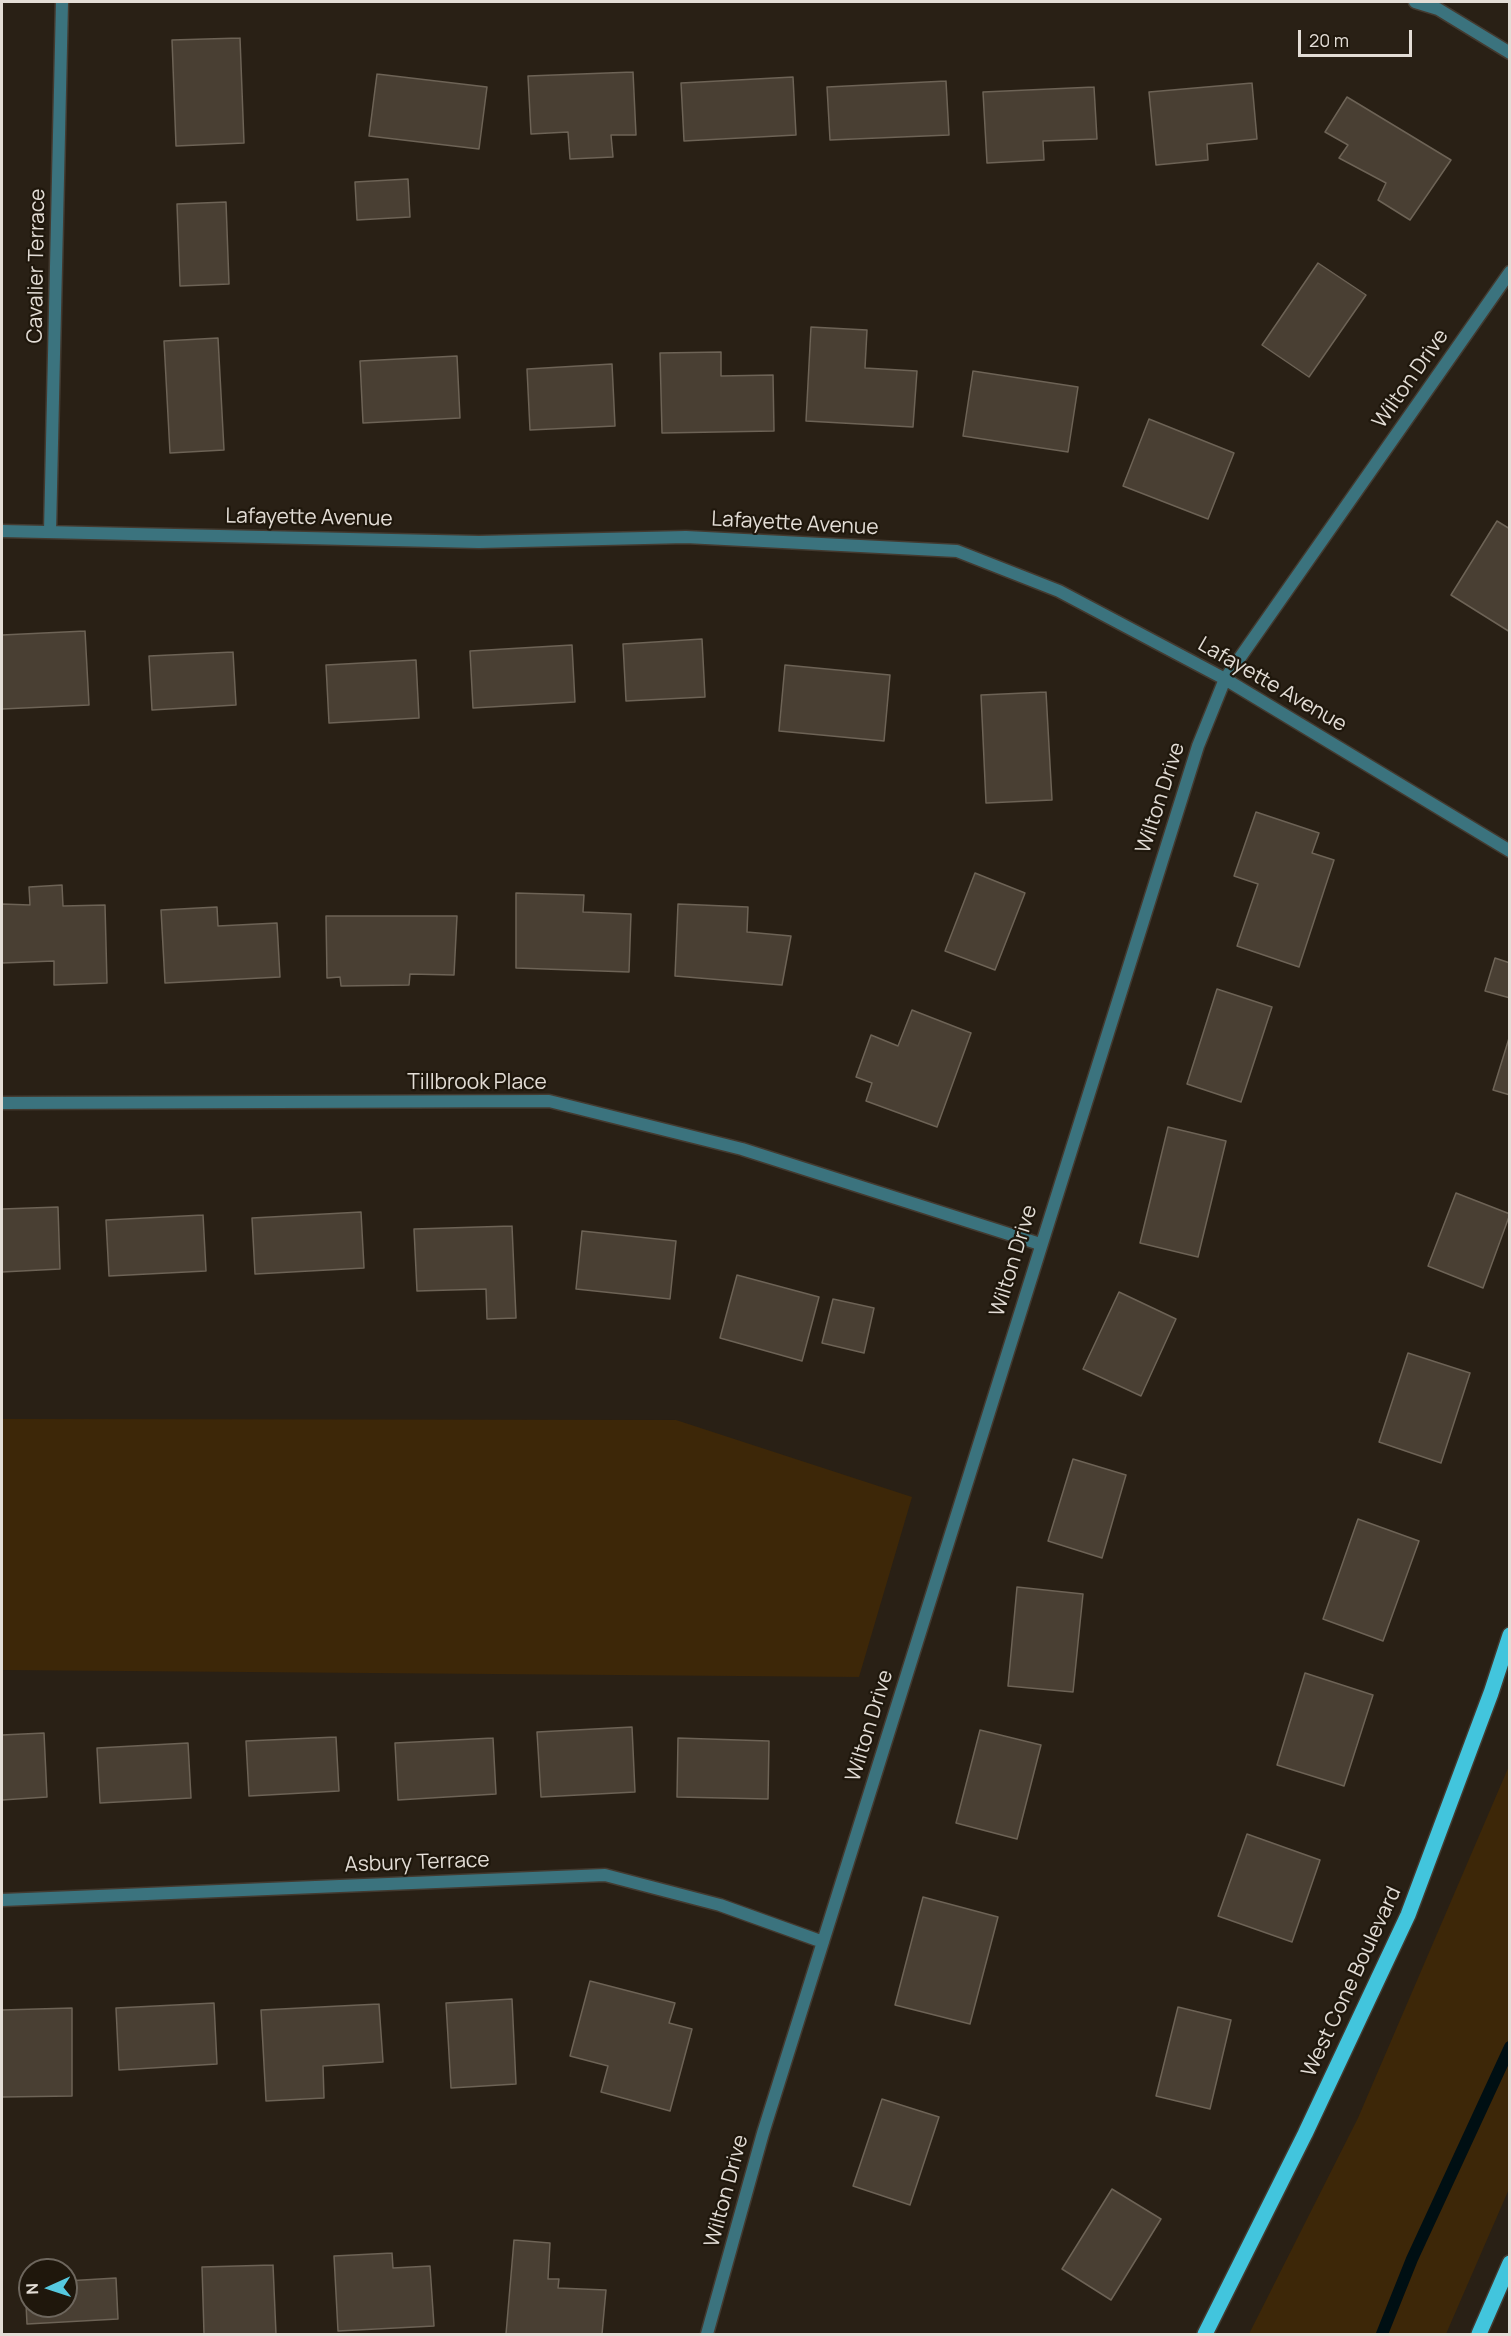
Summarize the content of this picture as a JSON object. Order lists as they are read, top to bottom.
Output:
{
  "streets": {
    "main road": ["West Cone Boulevard"],
    "street": [
      "Cavalier Terrace",
      "Wilton Drive",
      "Lafayette Avenue",
      "Tillbrook Place",
      "Asbury Terrace"
    ]
  },
  "crossings": [
    ["Cavalier Terrace", "Lafayette Avenue"],
    ["Wilton Drive", "Lafayette Avenue"],
    ["Wilton Drive", "Tillbrook Place"],
    ["Wilton Drive", "Asbury Terrace"]
  ],
  "scale_bar": "20 m",
  "north": "left"
}
